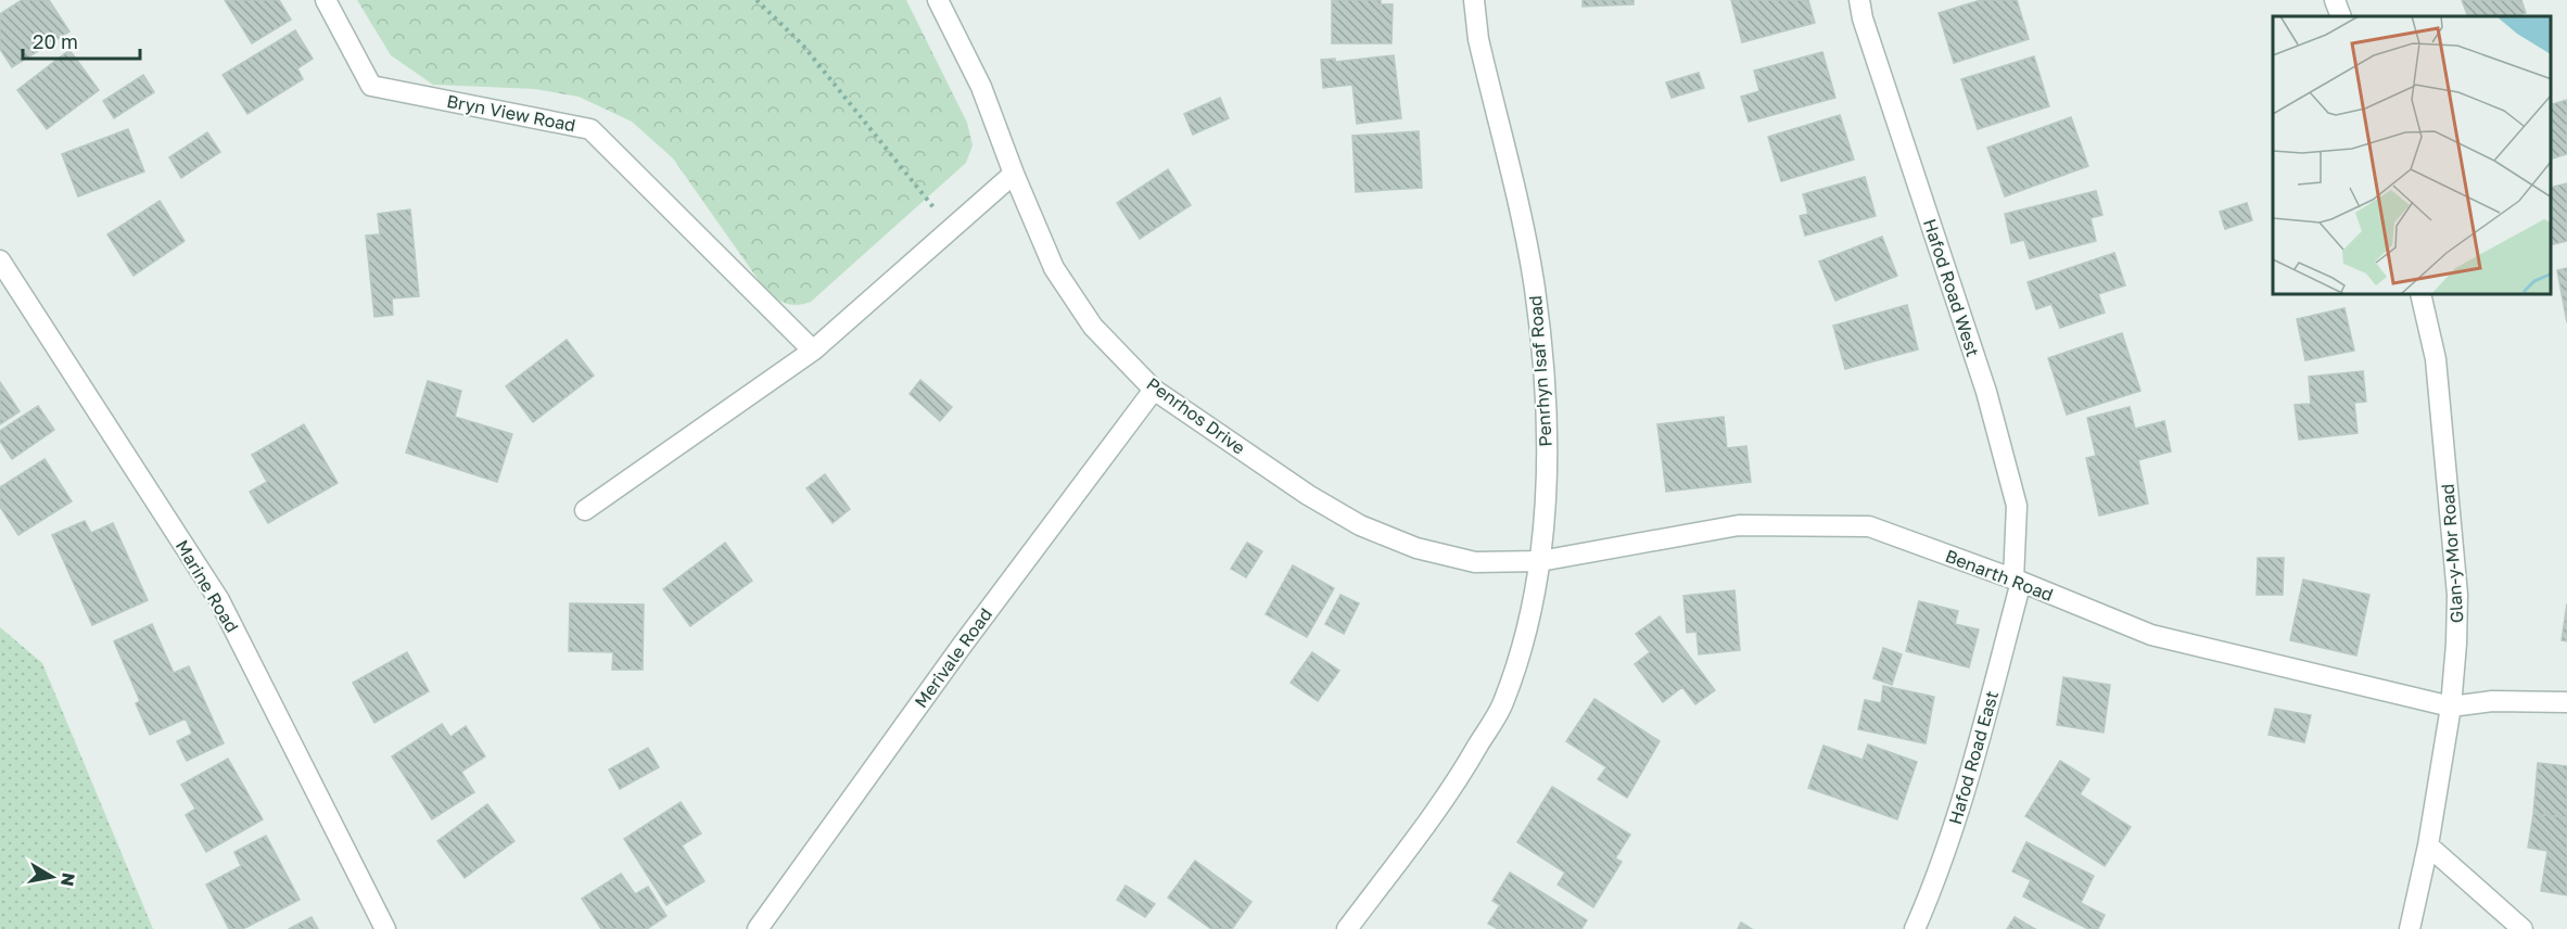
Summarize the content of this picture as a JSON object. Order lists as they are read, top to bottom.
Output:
{
  "streets": {
    "street": [
      "Bryn View Road",
      "Hafod Road West",
      "Penrhyn Isaf Road",
      "Penrhos Drive",
      "Glan-y-Mor Road",
      "Benarth Road",
      "Marine Road",
      "Merivale Road",
      "Hafod Road East"
    ]
  },
  "crossings": [
    ["Hafod Road West", "Benarth Road"],
    ["Hafod Road West", "Hafod Road East"],
    ["Penrhyn Isaf Road", "Penrhos Drive"],
    ["Penrhyn Isaf Road", "Benarth Road"],
    ["Penrhos Drive", "Benarth Road"],
    ["Penrhos Drive", "Merivale Road"],
    ["Glan-y-Mor Road", "Benarth Road"],
    ["Benarth Road", "Hafod Road East"]
  ],
  "scale_bar": "20 m",
  "north": "right"
}
